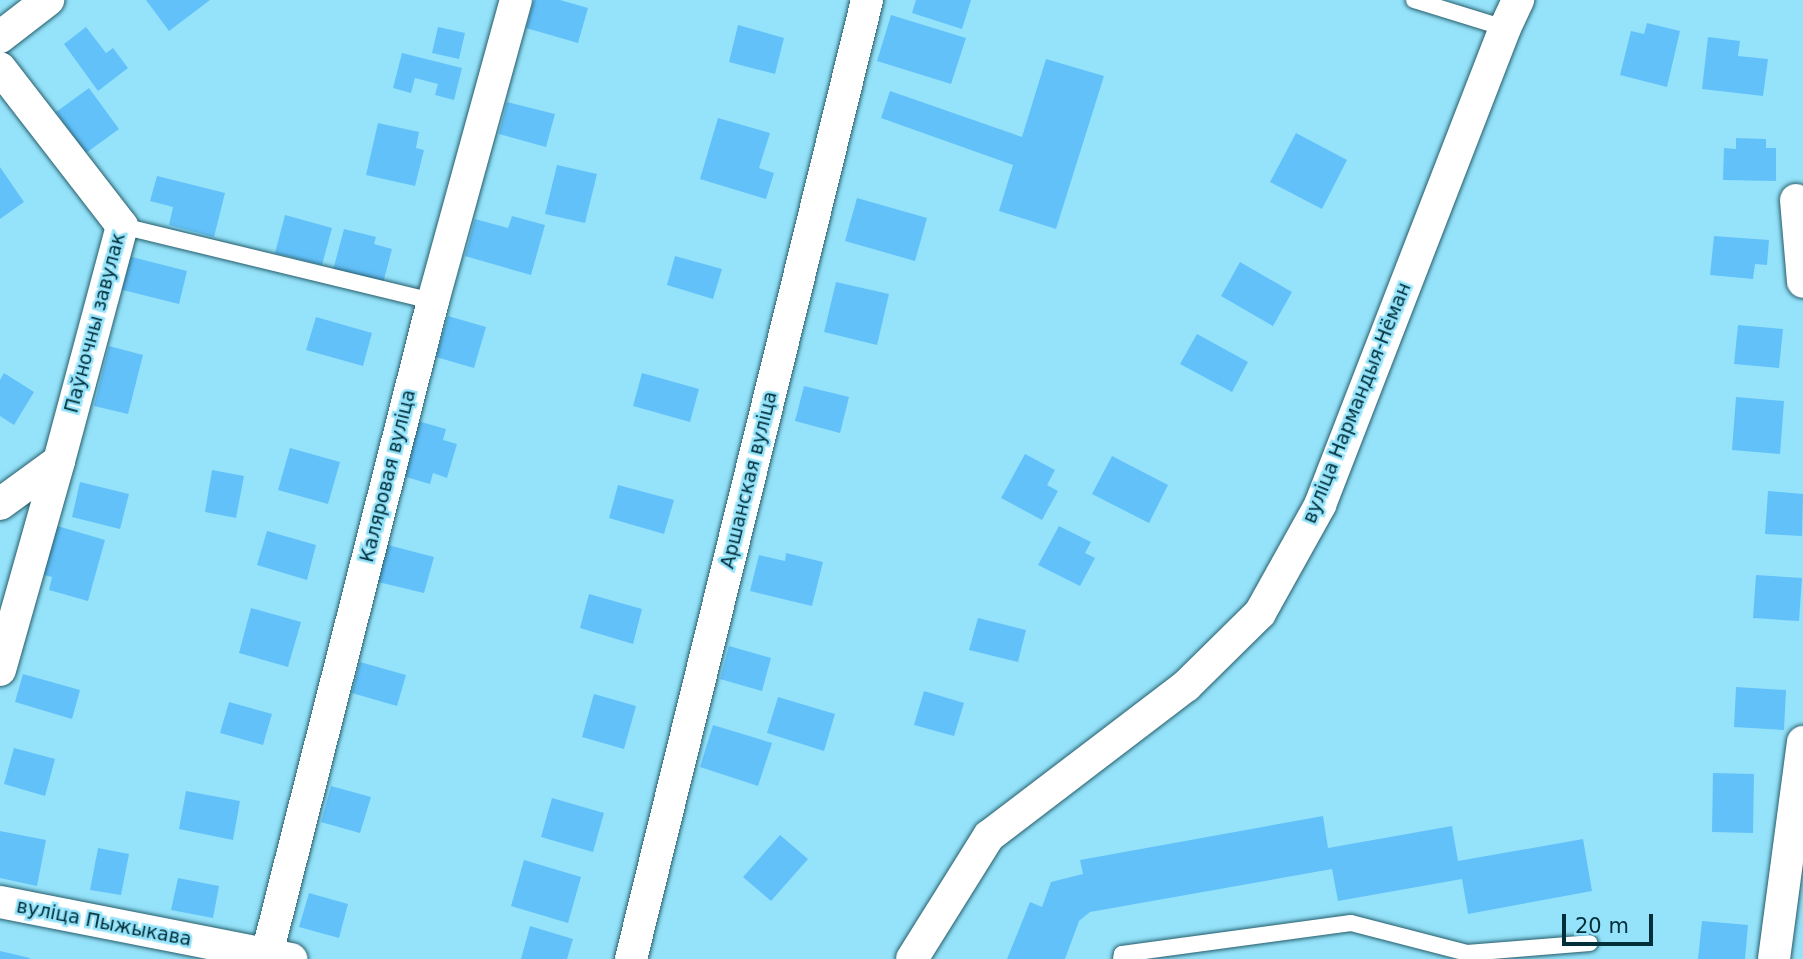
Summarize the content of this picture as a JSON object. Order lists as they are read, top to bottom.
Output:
{
  "streets": {
    "street": [
      "Паўночны завулак",
      "вуліца Нармандыя-Нёман",
      "Каляровая вуліца",
      "Аршанская вуліца",
      "вуліца Пыжыкава"
    ]
  },
  "crossings": [
    ["Каляровая вуліца", "вуліца Пыжыкава"]
  ],
  "scale_bar": "20 m"
}
